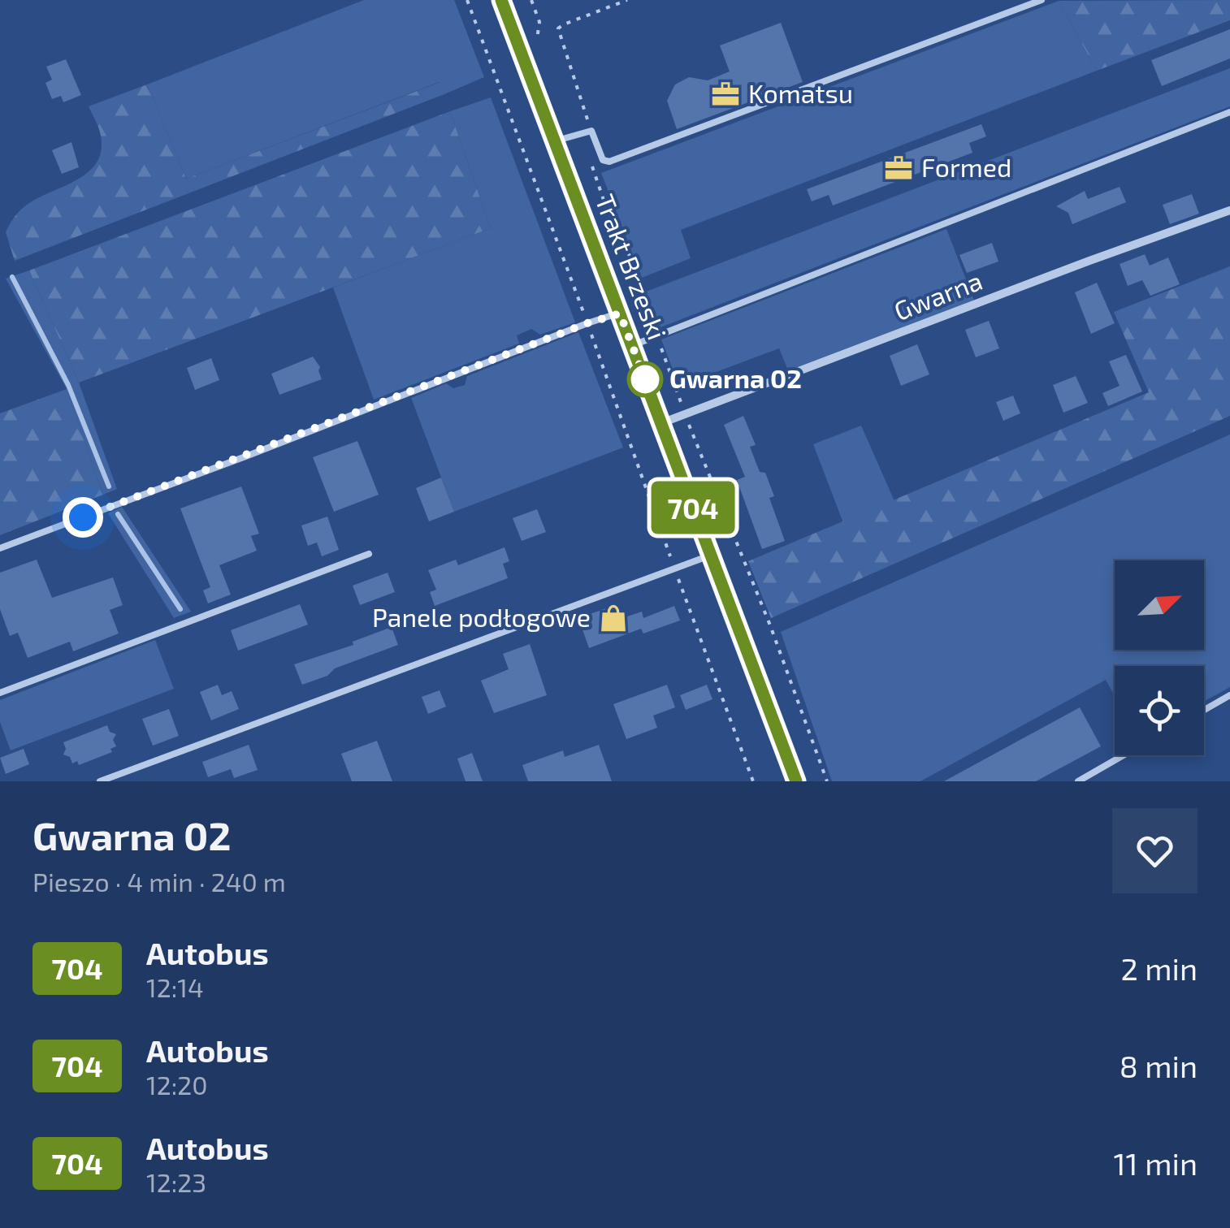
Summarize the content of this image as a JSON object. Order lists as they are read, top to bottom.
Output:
{
  "streets": {
    "main road": ["Trakt Brzeski"],
    "street": ["Gwarna"]
  },
  "crossings": [
    ["Trakt Brzeski", "Gwarna"]
  ],
  "places": {
    "office": ["Komatsu", "Formed"],
    "other": ["Gwarna 02"],
    "shop": ["Panele podłogowe"]
  },
  "lines": ["bus line 704"],
  "north": "top right",
  "page": {
    "on_map": "704",
    "heading": ["Gwarna 02", "Pieszo · 4 min · 240 m"],
    "list": [
      {
        "mark": "704",
        "name": "Autobus",
        "note": "12:14",
        "value": "2 min"
      },
      {
        "mark": "704",
        "name": "Autobus",
        "note": "12:20",
        "value": "8 min"
      },
      {
        "mark": "704",
        "name": "Autobus",
        "note": "12:23",
        "value": "11 min"
      }
    ]
  }
}
